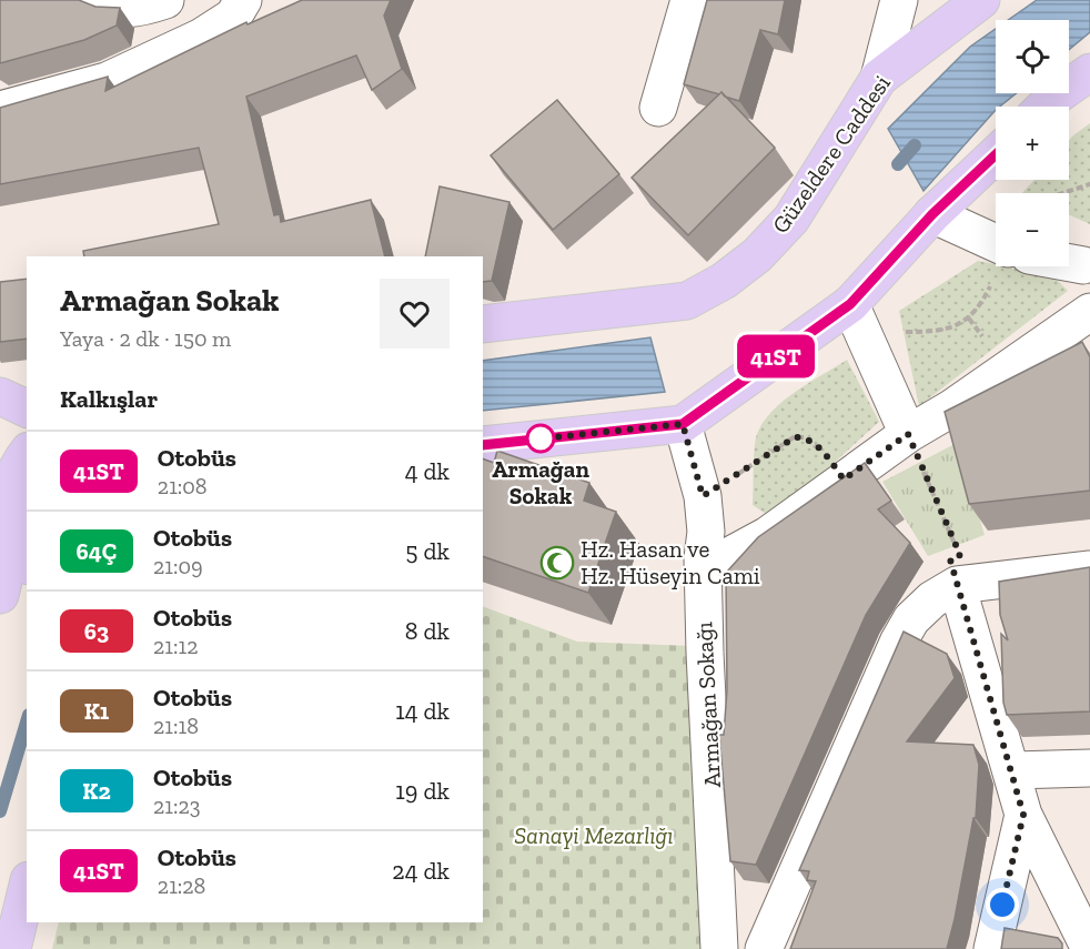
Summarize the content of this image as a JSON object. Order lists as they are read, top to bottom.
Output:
{
  "streets": {
    "main road": ["Güzeldere Caddesi"],
    "street": ["Armağan Sokağı"]
  },
  "parks": ["Sanayi Mezarlığı"],
  "places": {
    "other": ["Armağan Sokak"],
    "mosque": ["Hz. Hasan ve Hz. Hüseyin Cami"]
  },
  "lines": ["bus line 41ST"],
  "page": {
    "on_map": "41ST",
    "map_buttons": ["+", "−"],
    "heading": [
      ["Armağan Sokak", "Yaya · 2 dk · 150 m"],
      "Kalkışlar"
    ],
    "list": [
      {
        "mark": "41ST",
        "name": "Otobüs",
        "note": "21:08",
        "value": "4 dk"
      },
      {
        "mark": "64Ç",
        "name": "Otobüs",
        "note": "21:09",
        "value": "5 dk"
      },
      {
        "mark": "63",
        "name": "Otobüs",
        "note": "21:12",
        "value": "8 dk"
      },
      {
        "mark": "K1",
        "name": "Otobüs",
        "note": "21:18",
        "value": "14 dk"
      },
      {
        "mark": "K2",
        "name": "Otobüs",
        "note": "21:23",
        "value": "19 dk"
      },
      {
        "mark": "41ST",
        "name": "Otobüs",
        "note": "21:28",
        "value": "24 dk"
      }
    ]
  }
}
